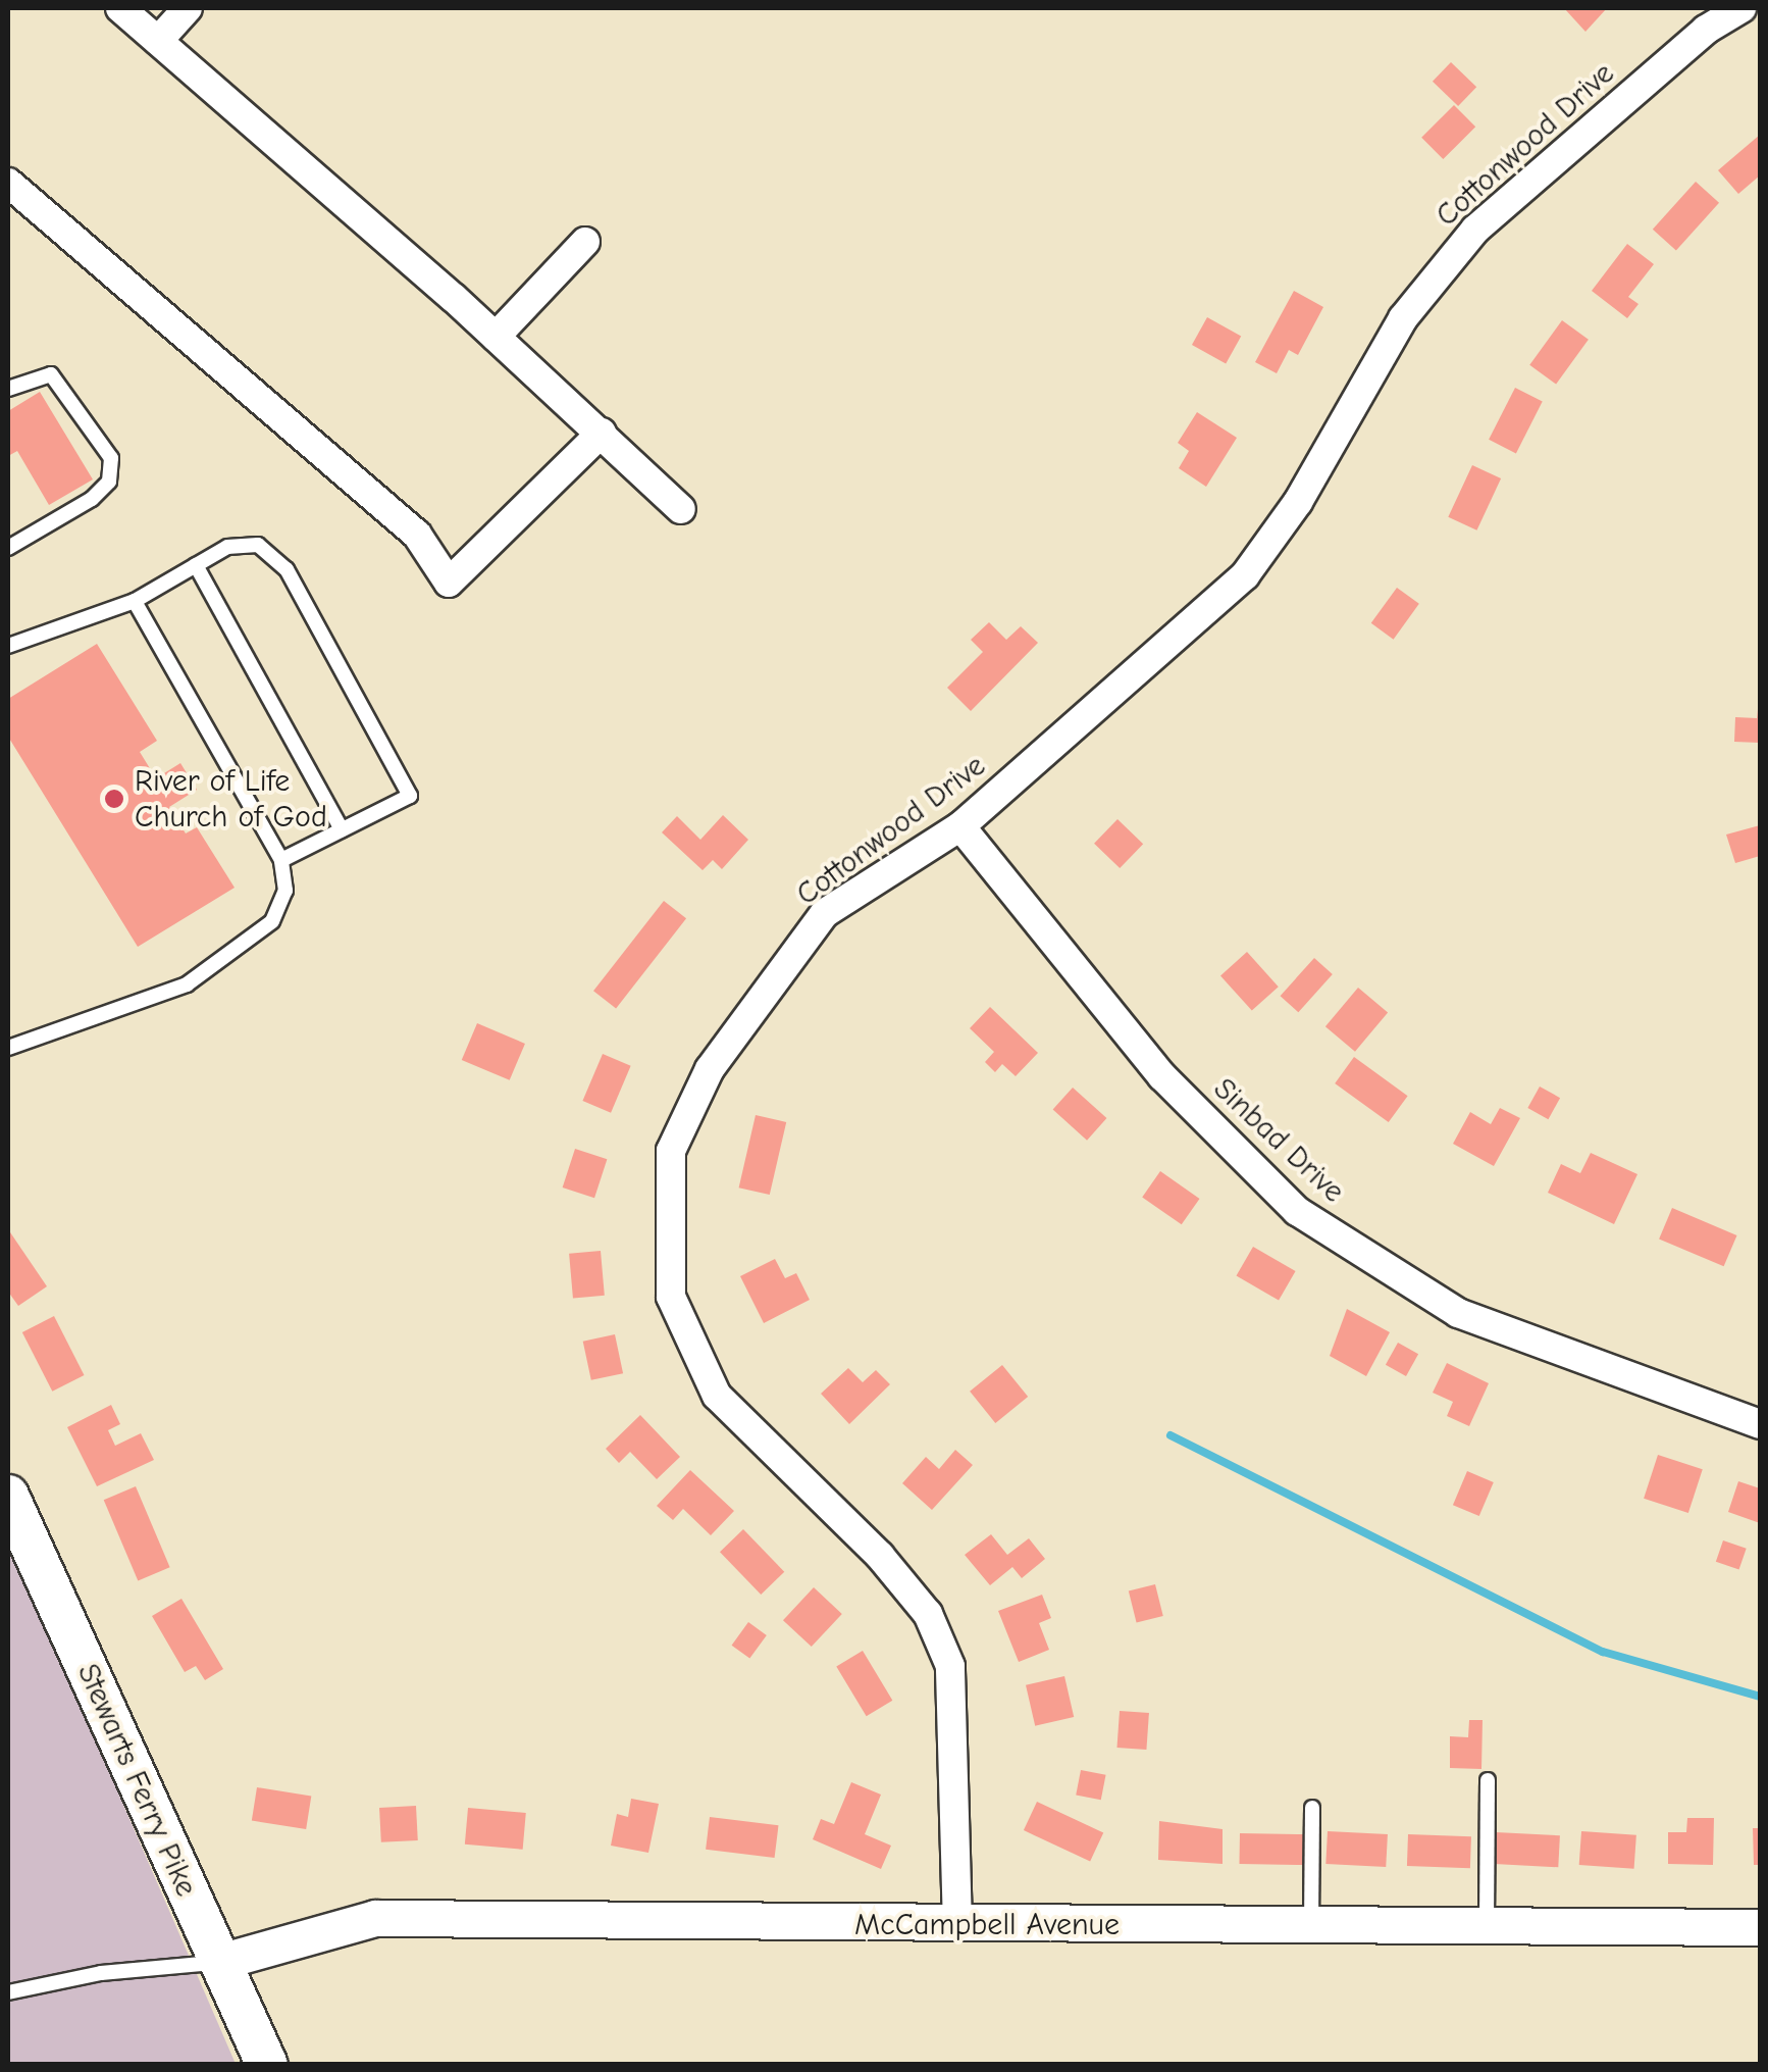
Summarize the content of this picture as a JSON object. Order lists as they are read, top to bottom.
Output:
{
  "streets": {
    "main road": ["Stewarts Ferry Pike"],
    "street": ["Cottonwood Drive", "Sinbad Drive", "McCampbell Avenue"]
  },
  "crossings": [
    ["Cottonwood Drive", "Sinbad Drive"],
    ["Cottonwood Drive", "McCampbell Avenue"],
    ["Stewarts Ferry Pike", "McCampbell Avenue"]
  ],
  "places": ["River of Life Church of God"]
}
